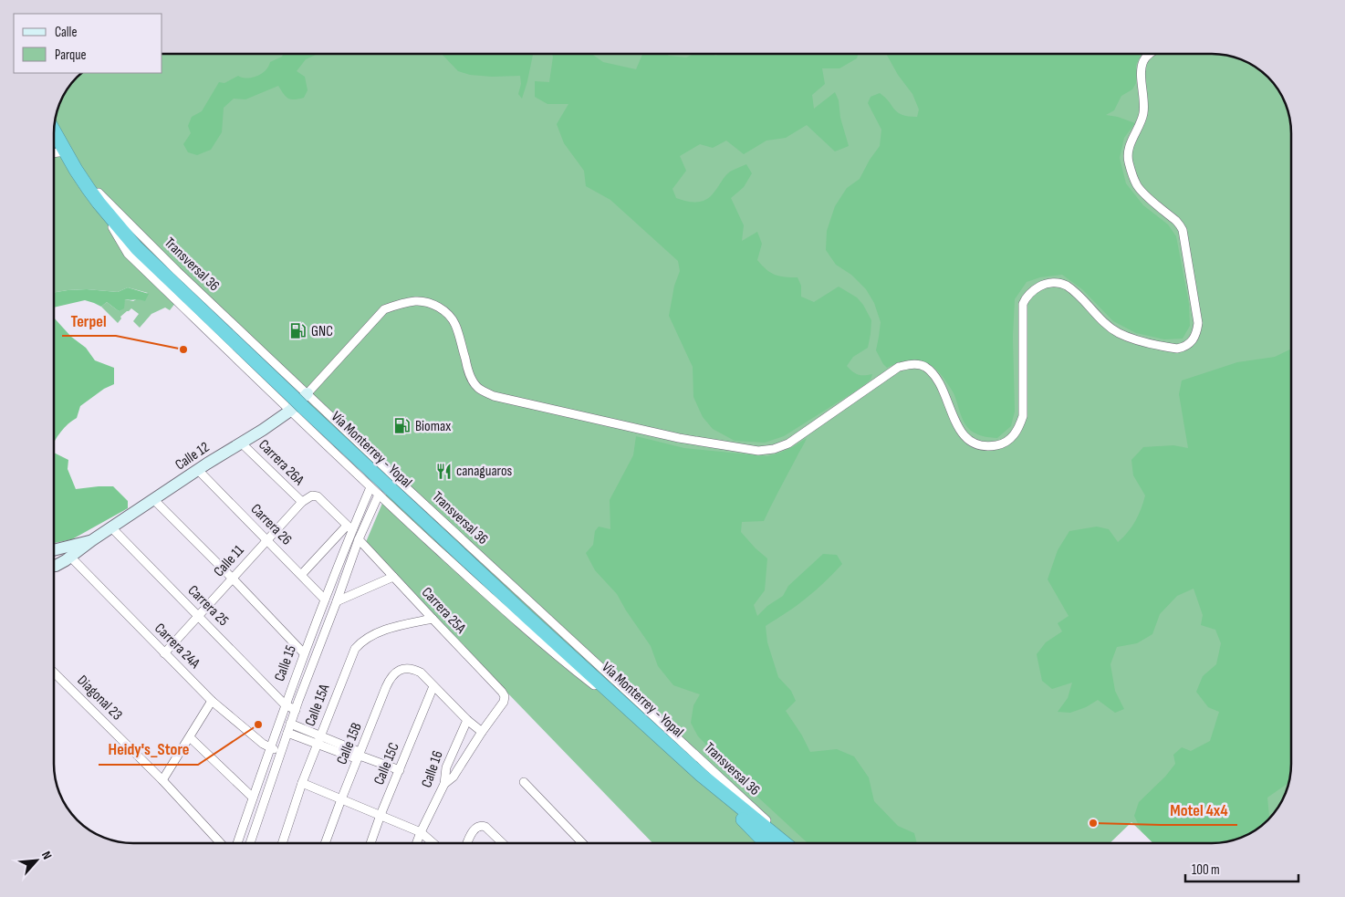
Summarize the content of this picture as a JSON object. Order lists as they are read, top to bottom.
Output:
{
  "streets": {
    "highway": ["Vía Monterrey - Yopal"],
    "main road": ["Calle 12"],
    "street": [
      "Transversal 36",
      "Carrera 26A",
      "Carrera 26",
      "Calle 11",
      "Carrera 25",
      "Carrera 25A",
      "Carrera 24A",
      "Calle 15",
      "Diagonal 23",
      "Calle 15A",
      "Calle 15B",
      "Calle 15C",
      "Calle 16"
    ]
  },
  "crossings": [
    ["Transversal 36", "Vía Monterrey - Yopal"],
    ["Transversal 36", "Calle 12"],
    ["Vía Monterrey - Yopal", "Calle 12"],
    ["Calle 12", "Carrera 26A"],
    ["Calle 12", "Carrera 26"],
    ["Calle 12", "Carrera 25"],
    ["Calle 12", "Carrera 24A"],
    ["Carrera 26A", "Calle 11"],
    ["Carrera 26", "Calle 11"],
    ["Carrera 26", "Calle 15"],
    ["Calle 11", "Carrera 25"],
    ["Calle 11", "Carrera 24A"],
    ["Calle 11", "Calle 15"],
    ["Carrera 25", "Calle 15"],
    ["Carrera 25A", "Calle 15"],
    ["Carrera 25A", "Calle 15A"],
    ["Carrera 24A", "Calle 15"],
    ["Calle 15B", "Calle 15C"]
  ],
  "places": {
    "fuel station": ["GNC", "Biomax"],
    "other": ["Terpel", "Heidy's_Store", "Motel 4x4"],
    "restaurant": ["canaguaros"]
  },
  "legend": ["Calle", "Parque"],
  "scale_bar": "100 m",
  "north": "top right"
}
